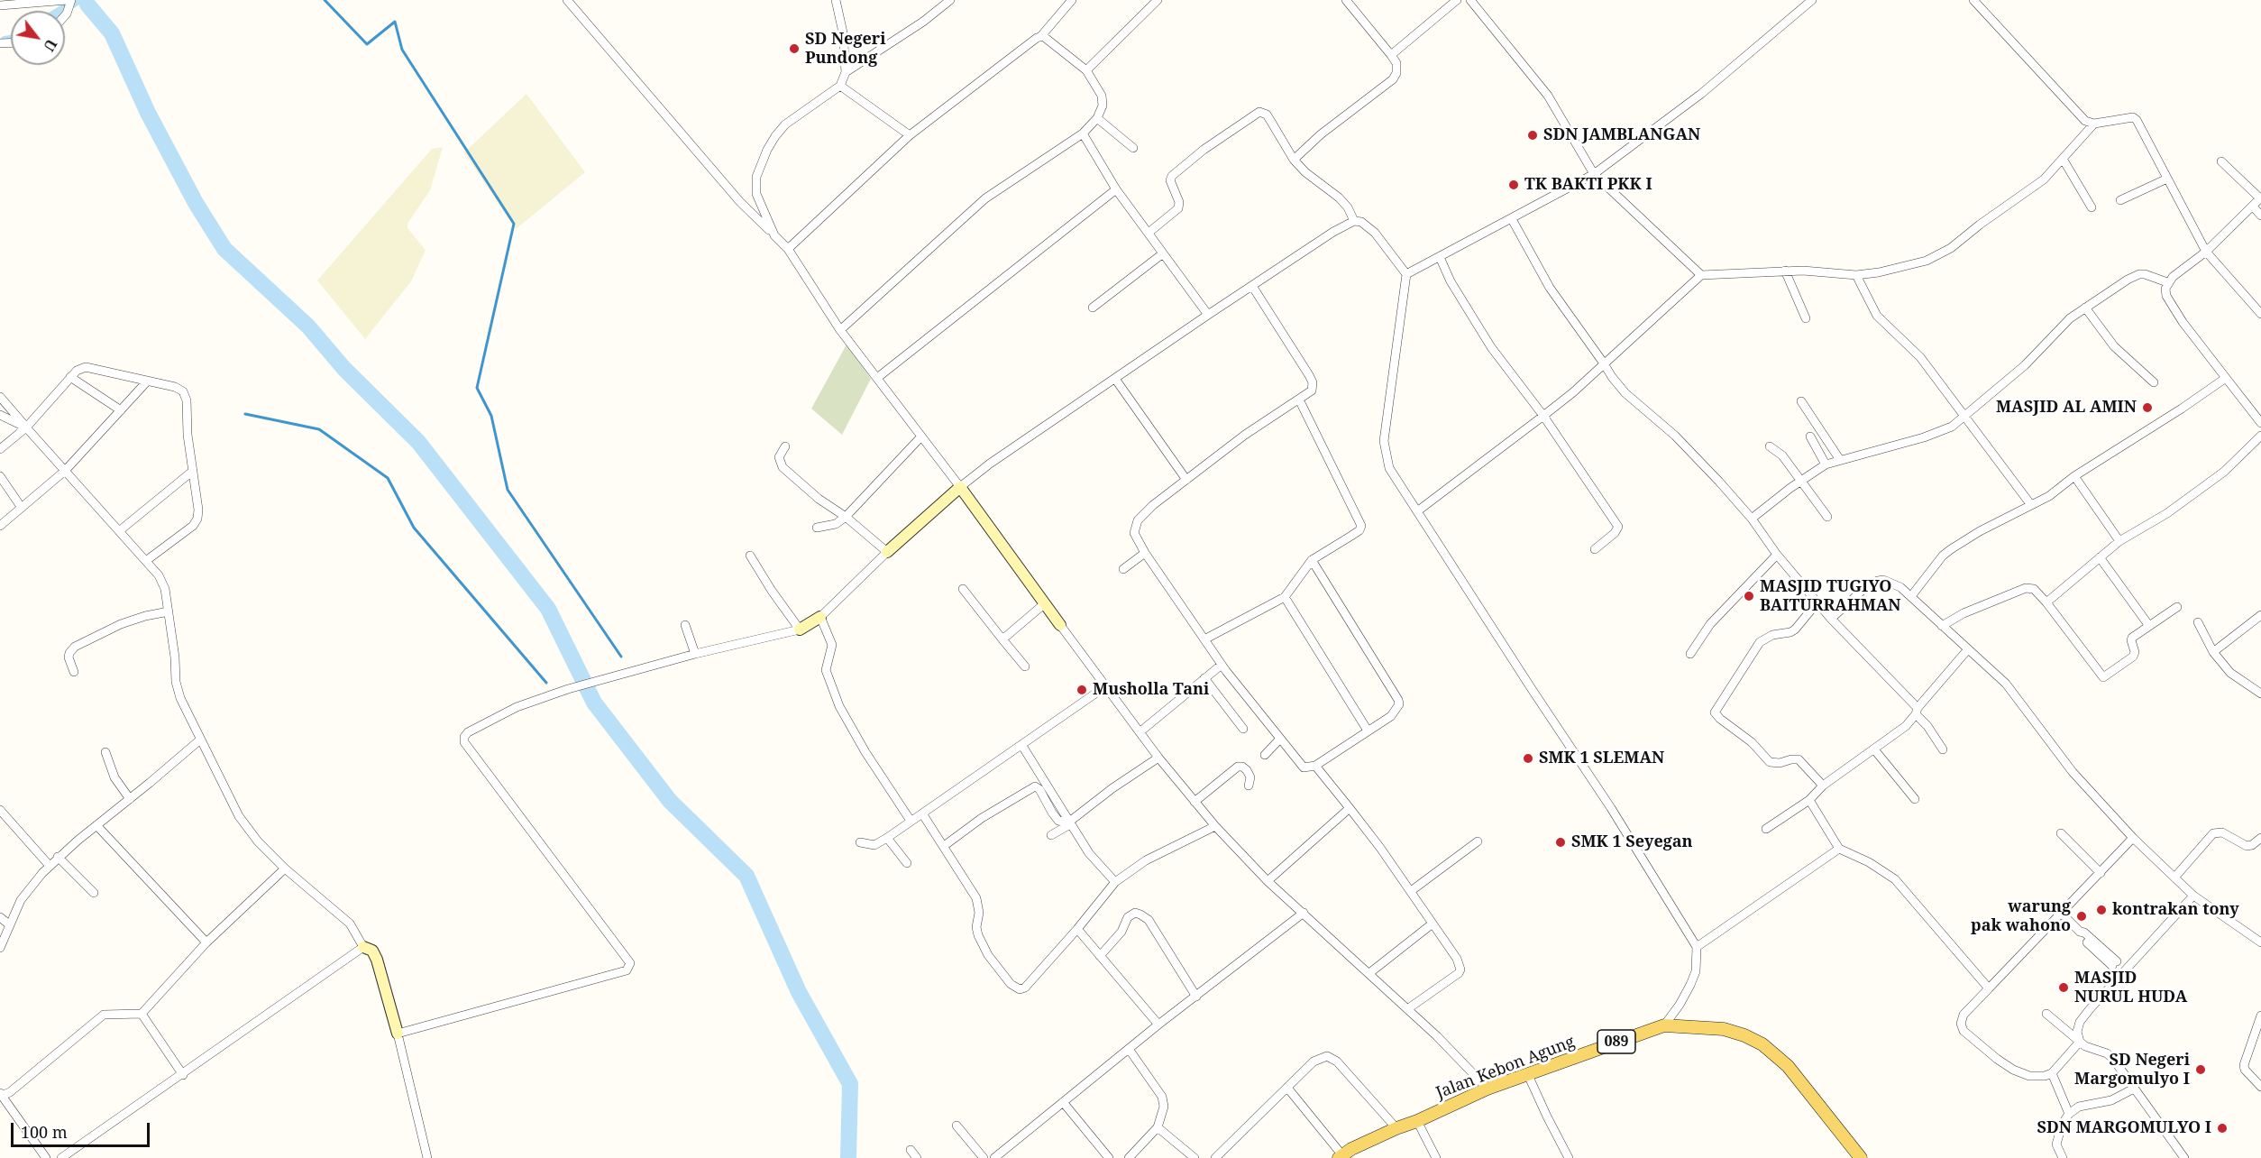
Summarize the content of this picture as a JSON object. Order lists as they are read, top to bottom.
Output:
{
  "streets": {
    "main road": ["089", "Jalan Kebon Agung"]
  },
  "places": [
    "SD Negeri Pundong",
    "SDN JAMBLANGAN",
    "TK BAKTI PKK I",
    "MASJID AL AMIN",
    "MASJID TUGIYO BAITURRAHMAN",
    "Musholla Tani",
    "SMK 1 SLEMAN",
    "SMK 1 Seyegan",
    "kontrakan tony",
    "warung pak wahono",
    "MASJID NURUL HUDA",
    "SD Negeri Margomulyo I",
    "SDN MARGOMULYO I"
  ],
  "scale_bar": "100 m",
  "north": "bottom right"
}
